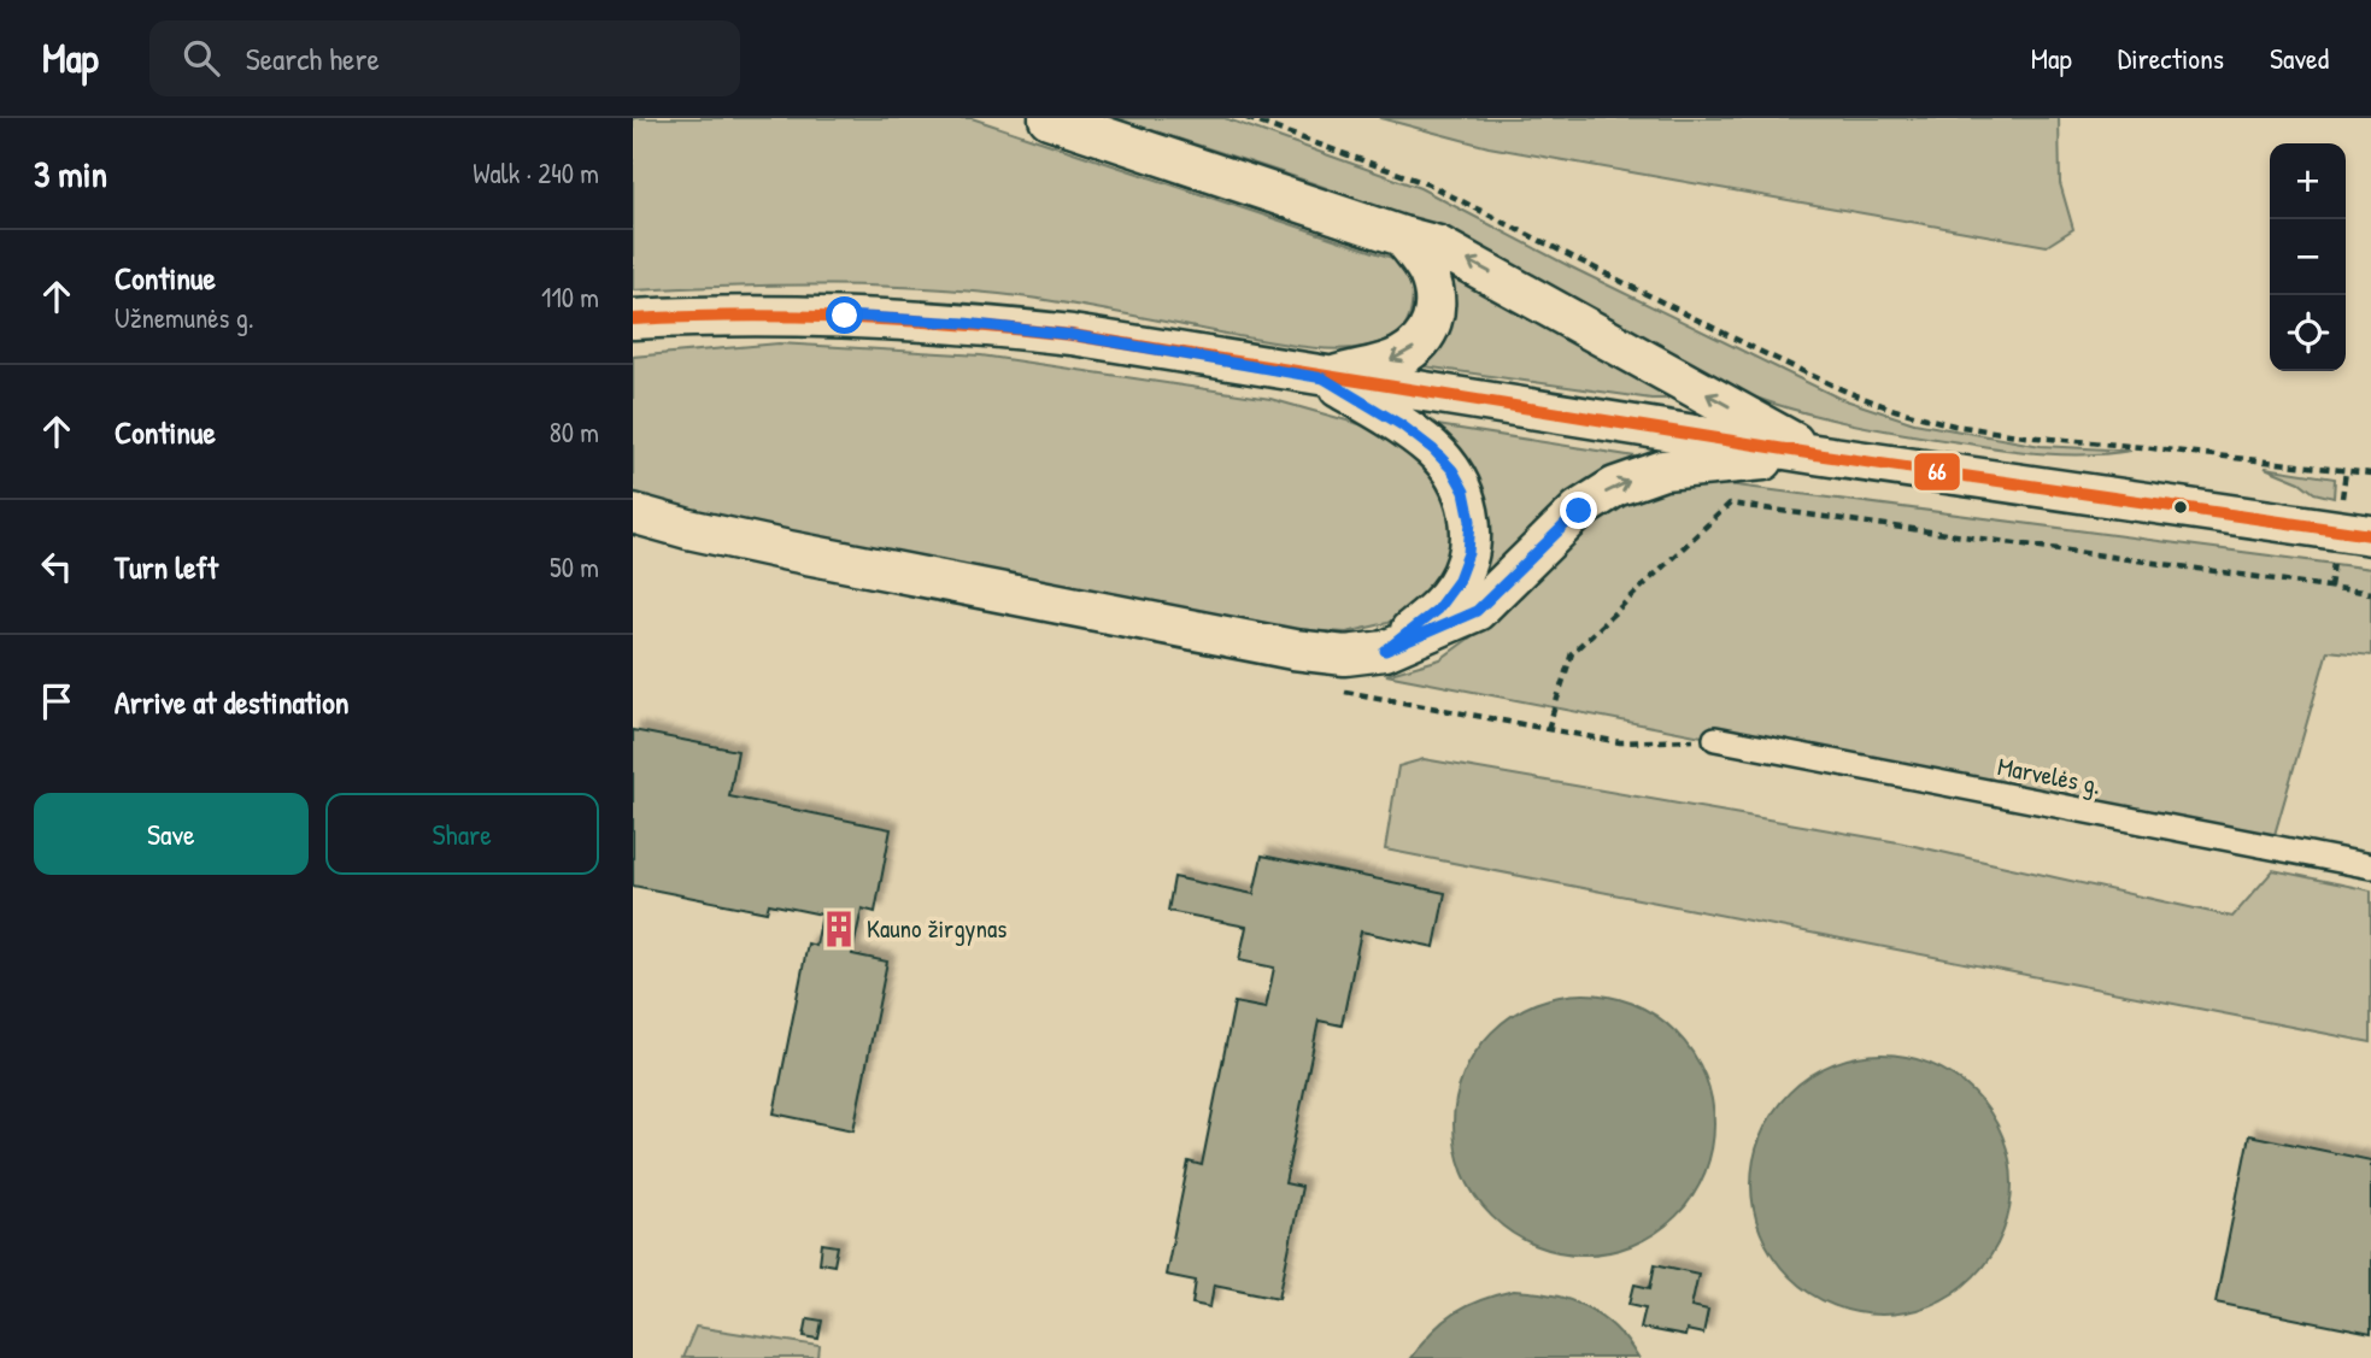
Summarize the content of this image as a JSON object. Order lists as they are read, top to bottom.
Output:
{
  "streets": {
    "street": ["Marvelės g."]
  },
  "places": {
    "building": ["Kauno žirgynas"]
  },
  "lines": ["transit line 66"],
  "page": {
    "header": "Map",
    "search": "Search here",
    "nav": ["Map", "Directions", "Saved"],
    "heading": ["3 min", "Walk · 240 m"],
    "map_buttons": ["+", "−"],
    "list": [
      ["Continue", "Užnemunės g.", "110 m"],
      ["Continue", "80 m"],
      ["Turn left", "50 m"],
      "Arrive at destination"
    ],
    "buttons": ["Save", "Share"]
  }
}
